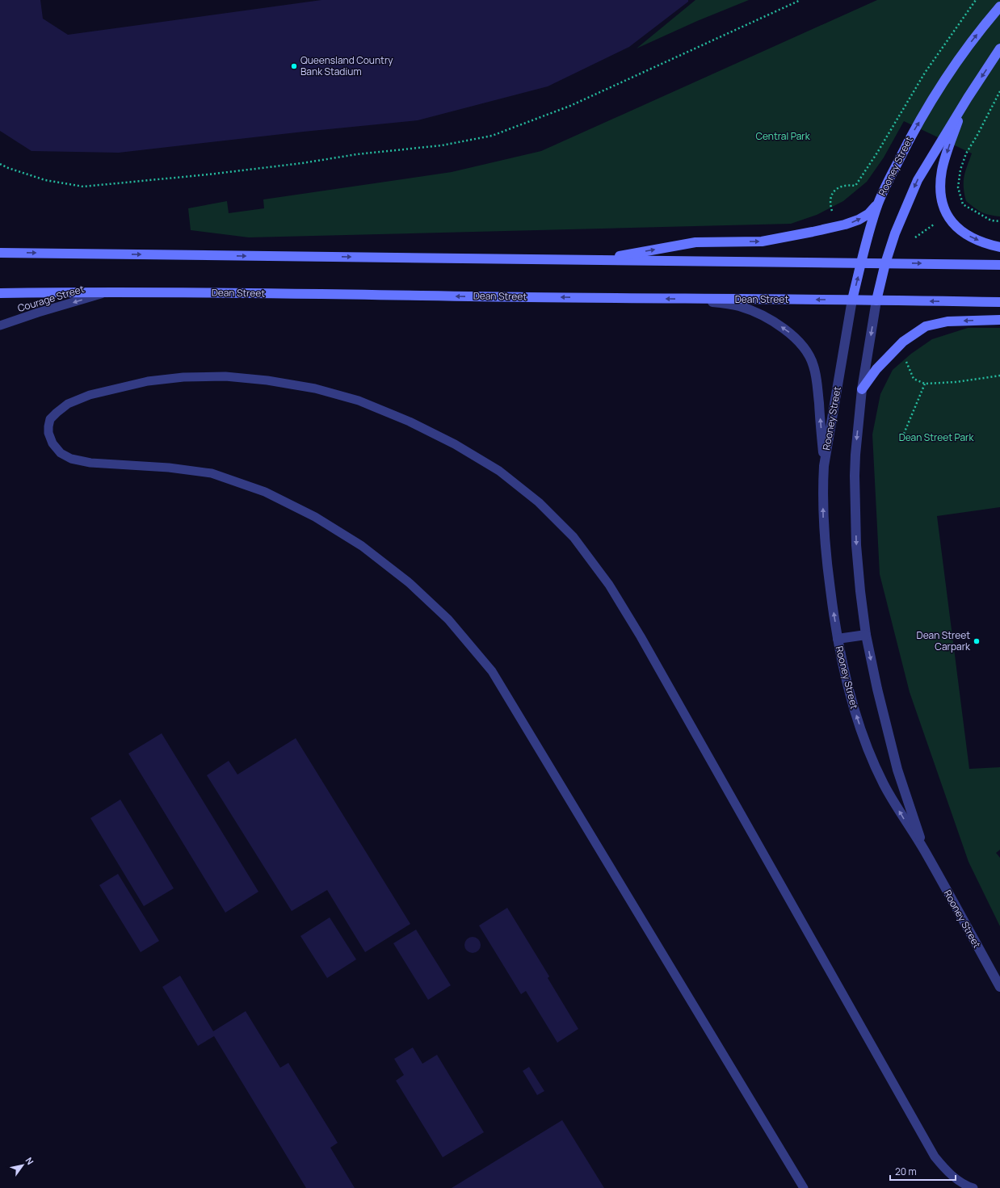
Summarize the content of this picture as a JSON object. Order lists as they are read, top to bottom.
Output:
{
  "streets": {
    "main road": ["Rooney Street", "Dean Street"],
    "lane": ["Courage Street"]
  },
  "crossings": [
    ["Rooney Street", "Dean Street"],
    ["Dean Street", "Courage Street"]
  ],
  "one_way": ["Courage Street"],
  "parks": ["Central Park", "Dean Street Park"],
  "places": ["Queensland Country Bank Stadium", "Dean Street Carpark"],
  "scale_bar": "20 m",
  "north": "top right"
}
